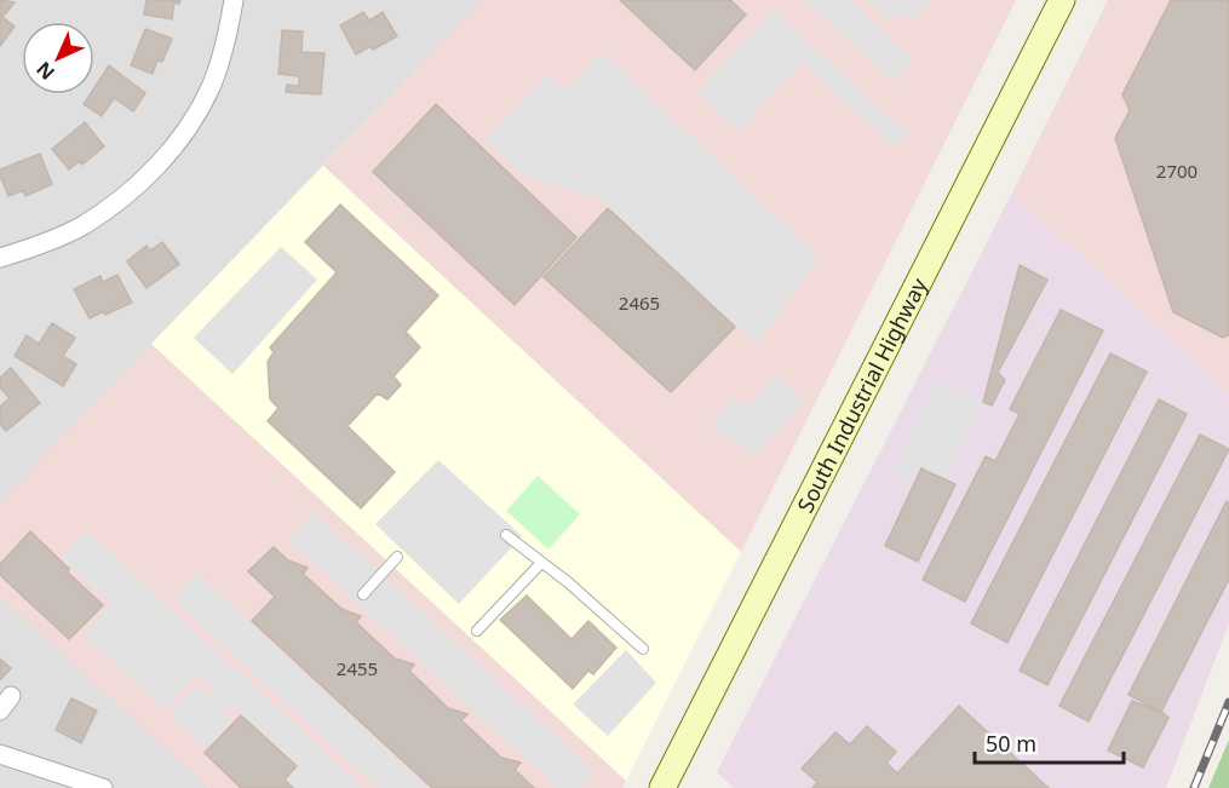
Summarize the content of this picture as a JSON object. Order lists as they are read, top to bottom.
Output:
{
  "streets": {
    "street": ["South Industrial Highway"]
  },
  "house_numbers": ["2700", "2465", "2455"],
  "scale_bar": "50 m",
  "north": "bottom left"
}
